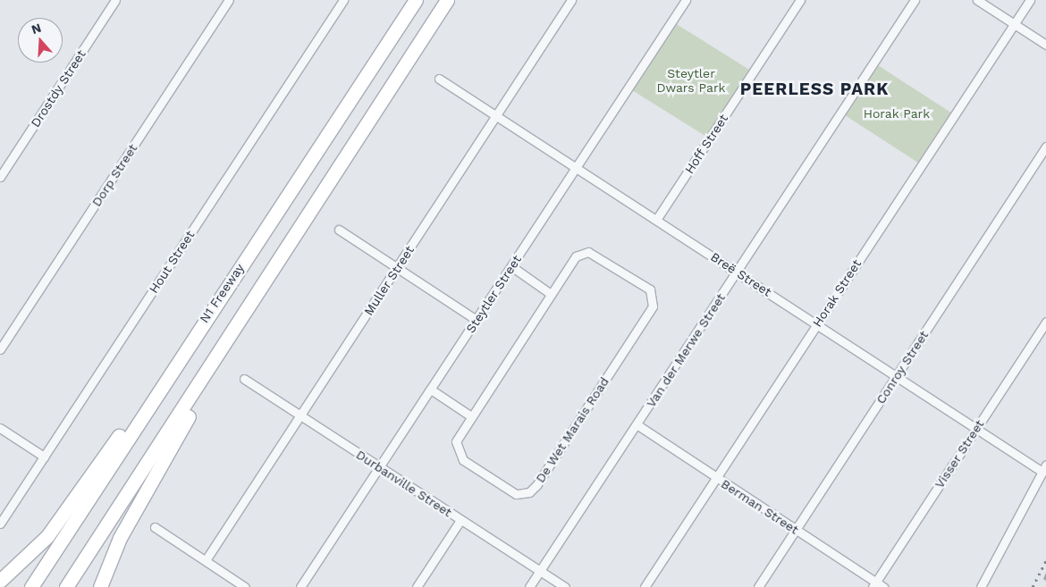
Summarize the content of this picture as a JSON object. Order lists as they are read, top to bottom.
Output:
{
  "streets": {
    "highway": ["N1 Freeway"],
    "street": [
      "Drostdy Street",
      "Hoff Street",
      "Dorp Street",
      "Hout Street",
      "Breë Street",
      "Muller Street",
      "Horak Street",
      "Steytler Street",
      "Van der Merwe Street",
      "Conroy Street",
      "De Wet Marais Road",
      "Visser Street",
      "Durbanville Street",
      "Berman Street"
    ]
  },
  "crossings": [
    ["Hoff Street", "Breë Street"],
    ["Breë Street", "Muller Street"],
    ["Breë Street", "Horak Street"],
    ["Breë Street", "Steytler Street"],
    ["Breë Street", "Van der Merwe Street"],
    ["Breë Street", "Conroy Street"],
    ["Breë Street", "Visser Street"],
    ["Muller Street", "Durbanville Street"],
    ["Horak Street", "Berman Street"],
    ["Steytler Street", "Durbanville Street"],
    ["Van der Merwe Street", "Durbanville Street"],
    ["Van der Merwe Street", "Berman Street"],
    ["Conroy Street", "Berman Street"],
    ["Visser Street", "Berman Street"]
  ],
  "districts": ["PEERLESS PARK"],
  "parks": ["Steytler Dwars Park", "Horak Park"],
  "north": "top"
}
